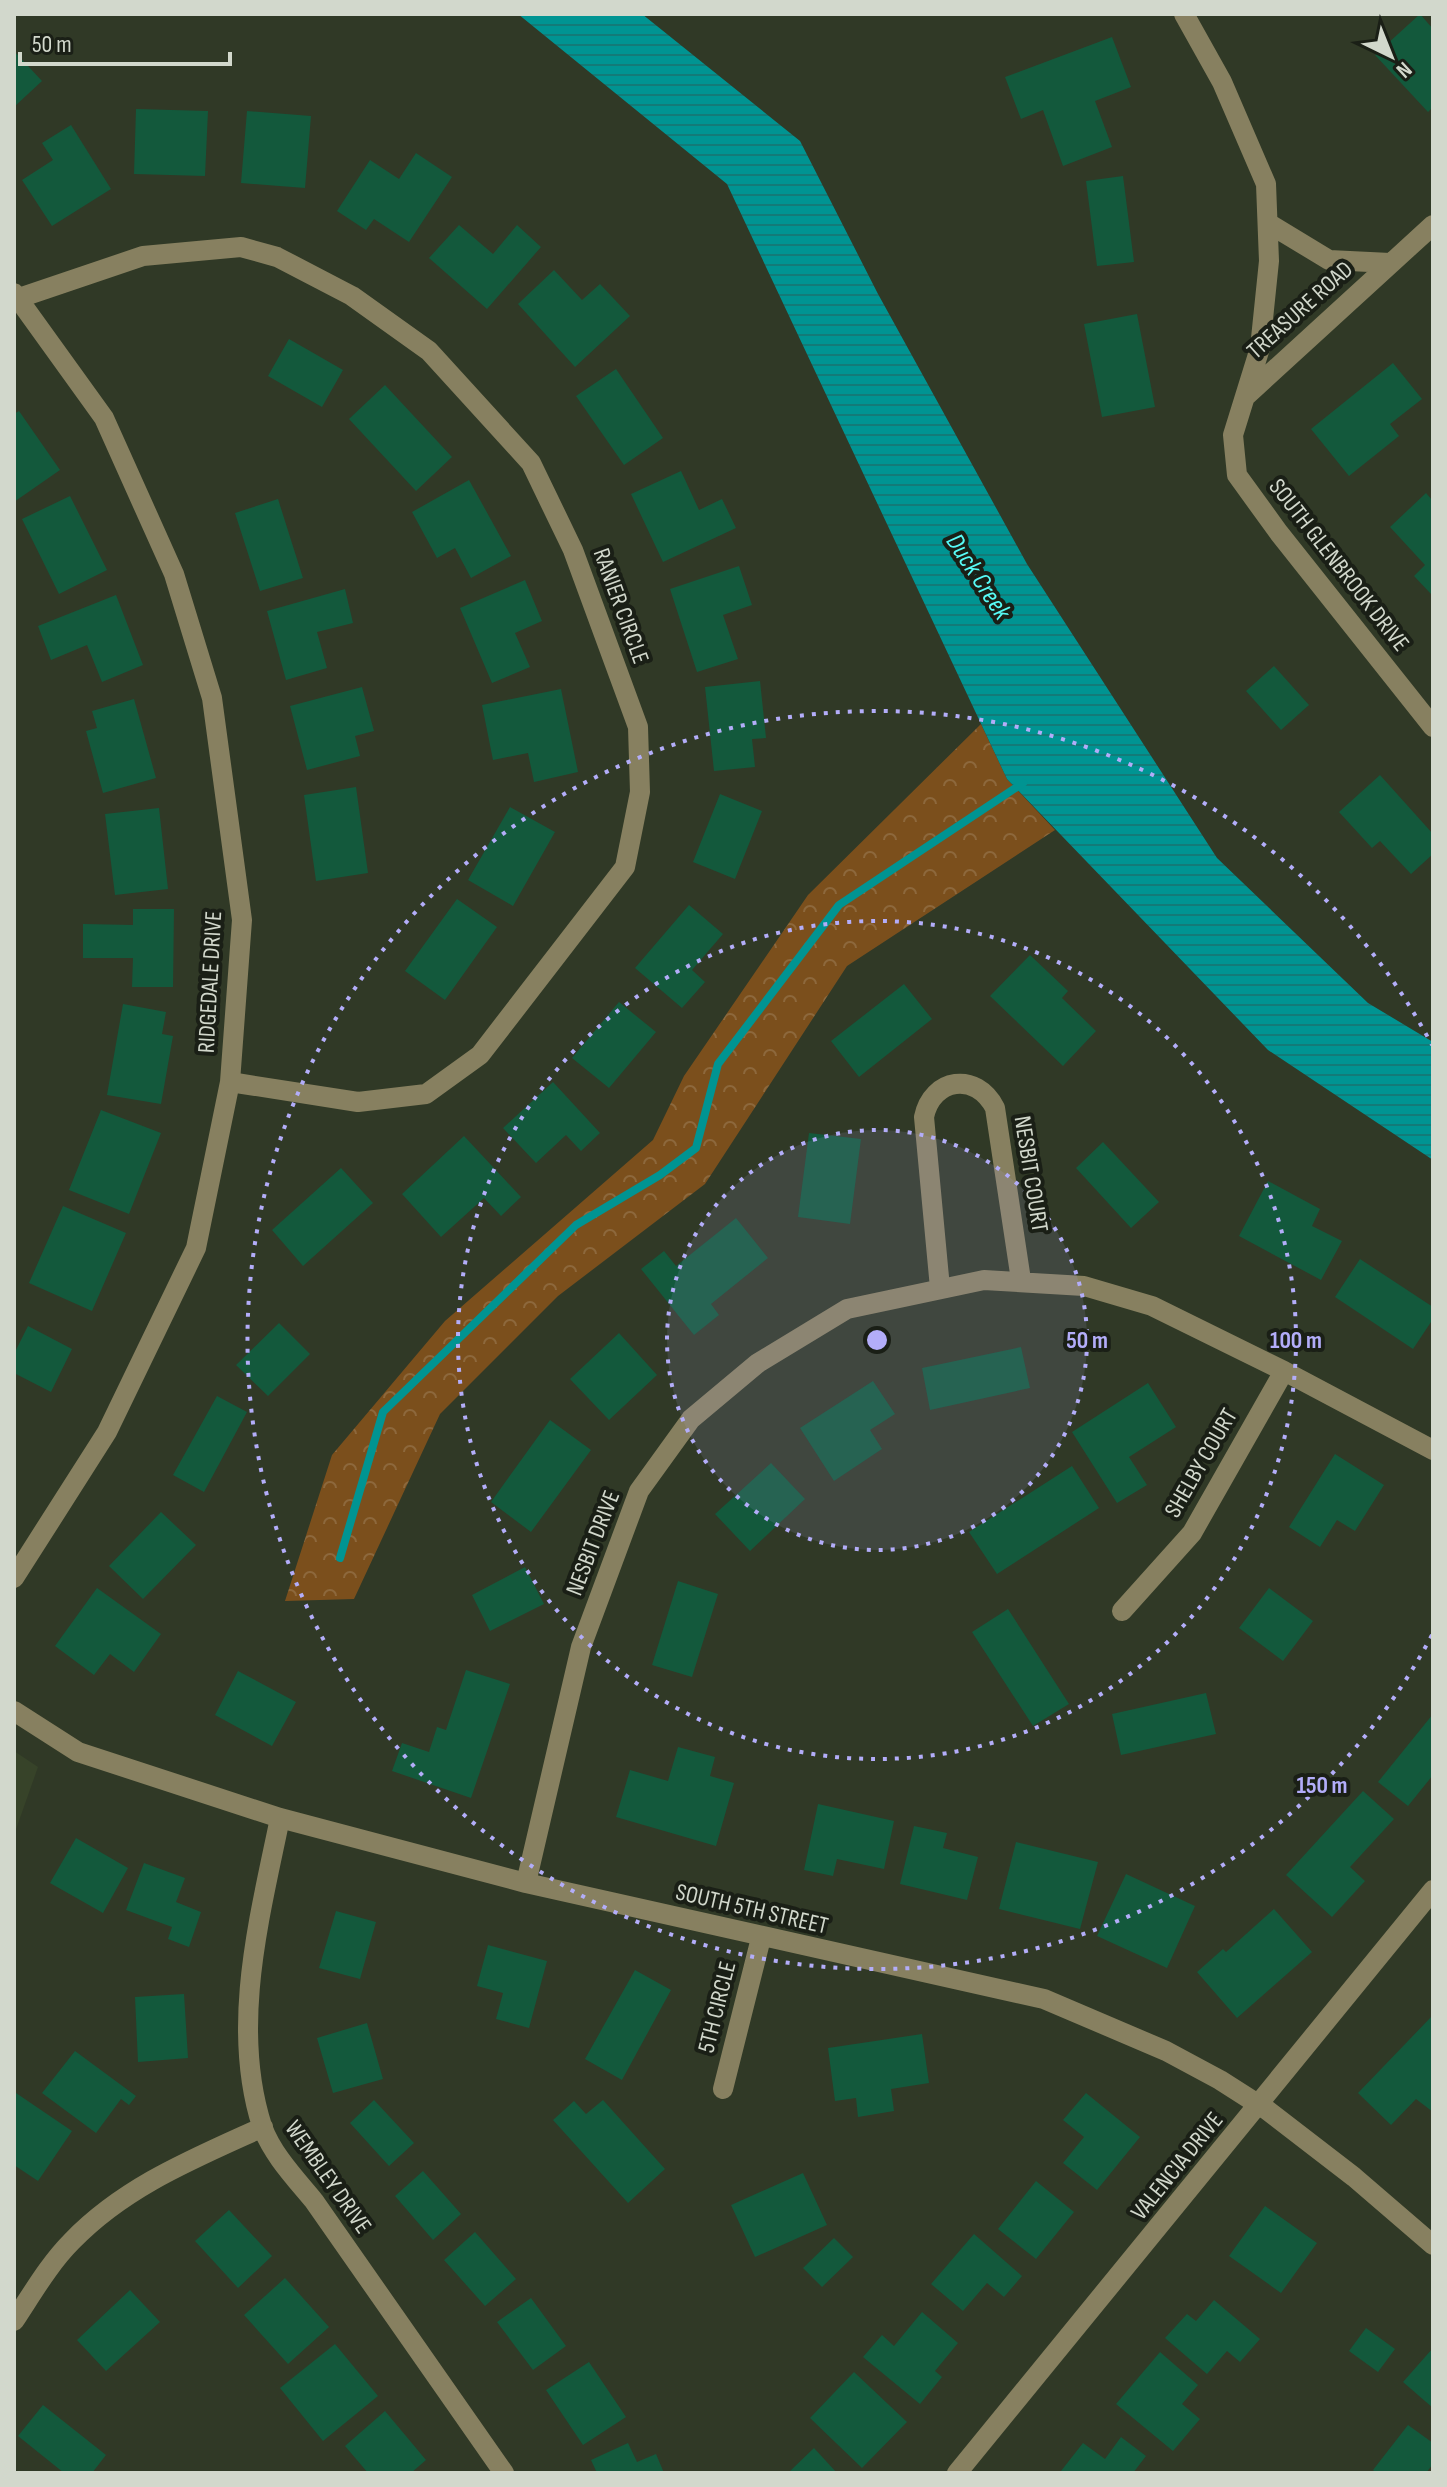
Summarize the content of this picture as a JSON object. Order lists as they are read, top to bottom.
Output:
{
  "streets": {
    "street": [
      "TREASURE ROAD",
      "SOUTH GLENBROOK DRIVE",
      "RANIER CIRCLE",
      "RIDGEDALE DRIVE",
      "NESBIT COURT",
      "SHELBY COURT",
      "NESBIT DRIVE",
      "SOUTH 5TH STREET",
      "5TH CIRCLE",
      "VALENCIA DRIVE",
      "WEMBLEY DRIVE"
    ]
  },
  "crossings": [
    ["TREASURE ROAD", "SOUTH GLENBROOK DRIVE"],
    ["RANIER CIRCLE", "RIDGEDALE DRIVE"],
    ["NESBIT COURT", "NESBIT DRIVE"],
    ["SHELBY COURT", "NESBIT DRIVE"],
    ["NESBIT DRIVE", "SOUTH 5TH STREET"],
    ["SOUTH 5TH STREET", "5TH CIRCLE"],
    ["SOUTH 5TH STREET", "VALENCIA DRIVE"],
    ["SOUTH 5TH STREET", "WEMBLEY DRIVE"]
  ],
  "water": ["Duck Creek"],
  "scale_bar": "50 m",
  "north": "bottom right",
  "rings": ["50 m", "100 m", "150 m"]
}
